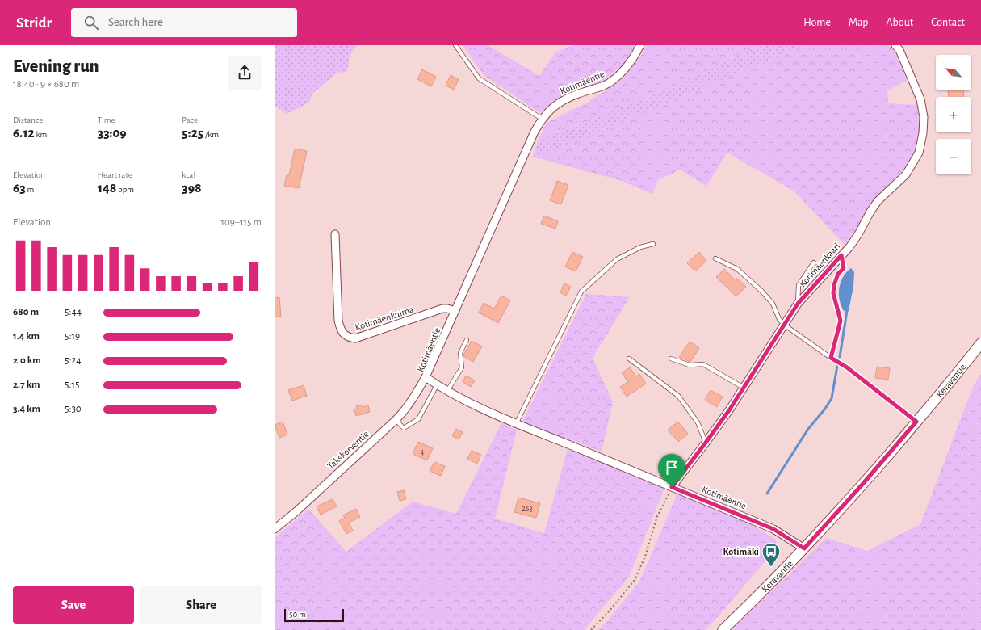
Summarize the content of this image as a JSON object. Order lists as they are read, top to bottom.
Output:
{
  "streets": {
    "main road": ["Keravantie"],
    "street": [
      "Kotimäentie",
      "Kotimäenkaari",
      "Kotimäenkulma",
      "Takskorventie"
    ]
  },
  "crossings": [
    ["Kotimäentie", "Kotimäenkaari"],
    ["Kotimäentie", "Kotimäenkulma"],
    ["Kotimäentie", "Keravantie"],
    ["Kotimäentie", "Takskorventie"]
  ],
  "places": {
    "bus stop": ["Kotimäki"]
  },
  "house_numbers": ["4", "263"],
  "scale_bar": "50 m",
  "north": "top left",
  "page": {
    "header": "Stridr",
    "search": "Search here",
    "nav": [
      "Home",
      "Map",
      "About",
      "Contact"
    ],
    "heading": ["Evening run", "18:40 · 9 × 680 m"],
    "map_buttons": ["+", "−"],
    "stats": [
      ["Distance", "6.12 km"],
      ["Time", "33:09"],
      ["Pace", "5:25 /km"],
      ["Elevation", "63 m"],
      ["Heart rate", "148 bpm"],
      ["kcal", "398"]
    ],
    "chart": ["Elevation", "109–115 m"],
    "list": [
      {
        "name": "680 m",
        "note": "5:44"
      },
      {
        "name": "1.4 km",
        "note": "5:19"
      },
      {
        "name": "2.0 km",
        "note": "5:24"
      },
      {
        "name": "2.7 km",
        "note": "5:15"
      },
      {
        "name": "3.4 km",
        "note": "5:30"
      }
    ],
    "buttons": ["Save", "Share"],
    "scale": "50 m"
  }
}
